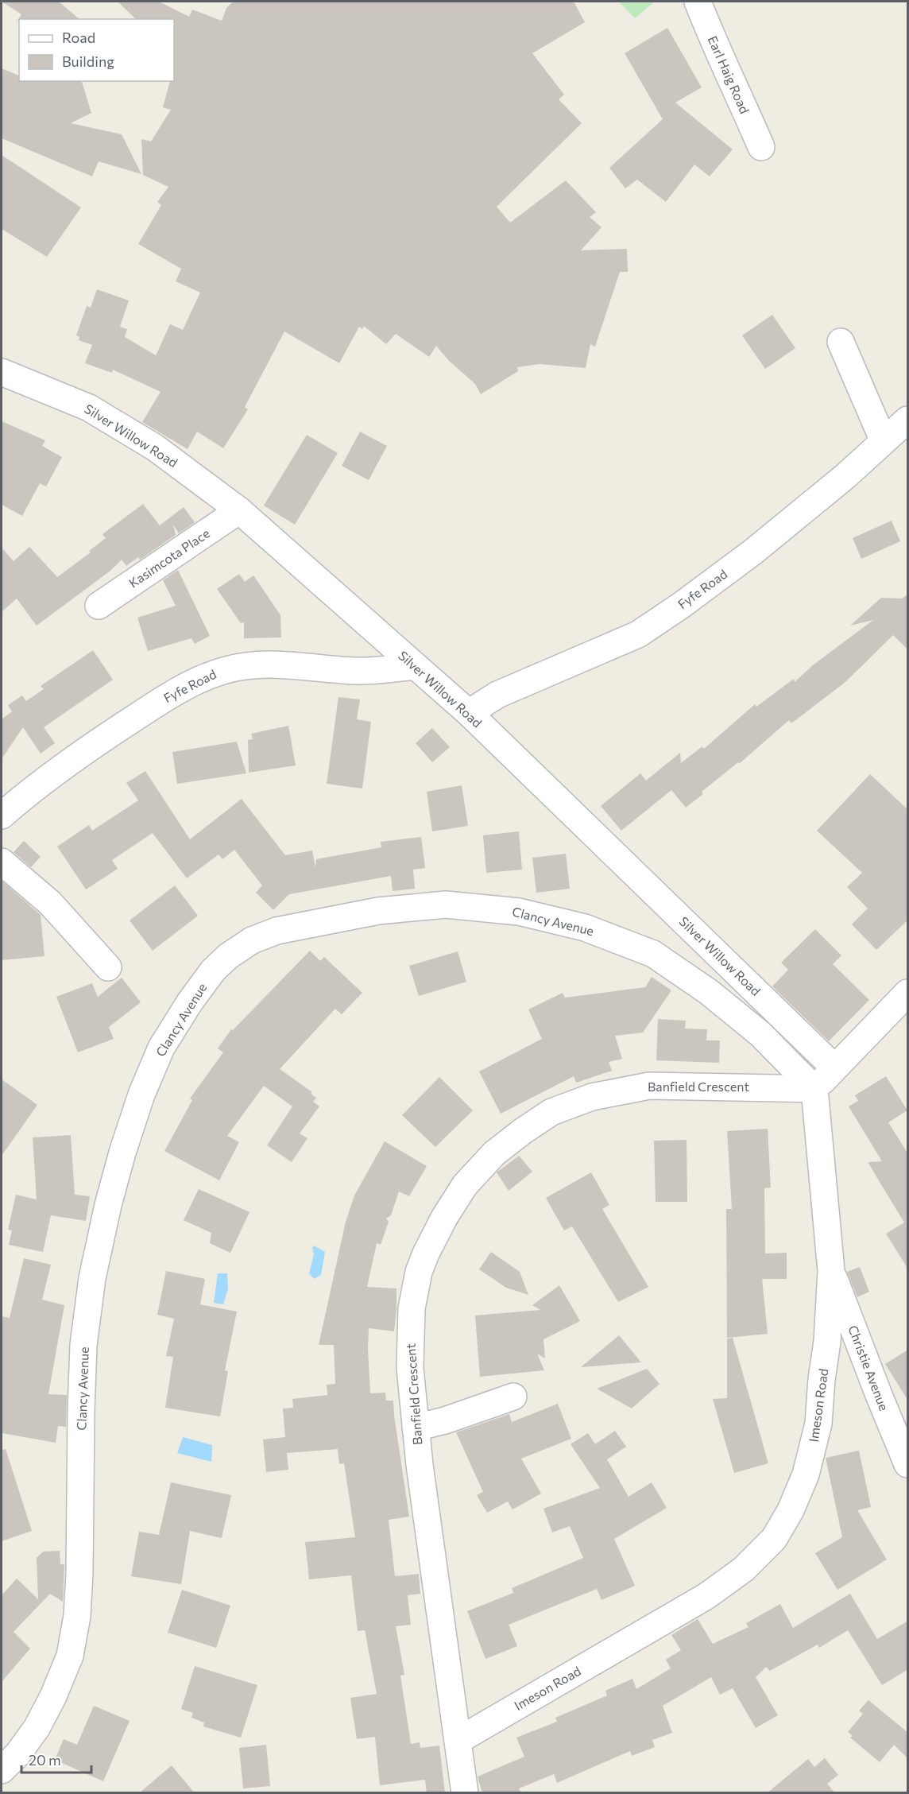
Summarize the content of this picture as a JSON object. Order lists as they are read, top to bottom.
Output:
{
  "streets": {
    "street": [
      "Earl Haig Road",
      "Silver Willow Road",
      "Kasimcota Place",
      "Fyfe Road",
      "Clancy Avenue",
      "Banfield Crescent",
      "Christie Avenue",
      "Imeson Road"
    ]
  },
  "crossings": [
    ["Silver Willow Road", "Kasimcota Place"],
    ["Silver Willow Road", "Fyfe Road"],
    ["Clancy Avenue", "Banfield Crescent"],
    ["Clancy Avenue", "Imeson Road"],
    ["Banfield Crescent", "Imeson Road"],
    ["Christie Avenue", "Imeson Road"]
  ],
  "legend": ["Road", "Building"],
  "scale_bar": "20 m"
}
